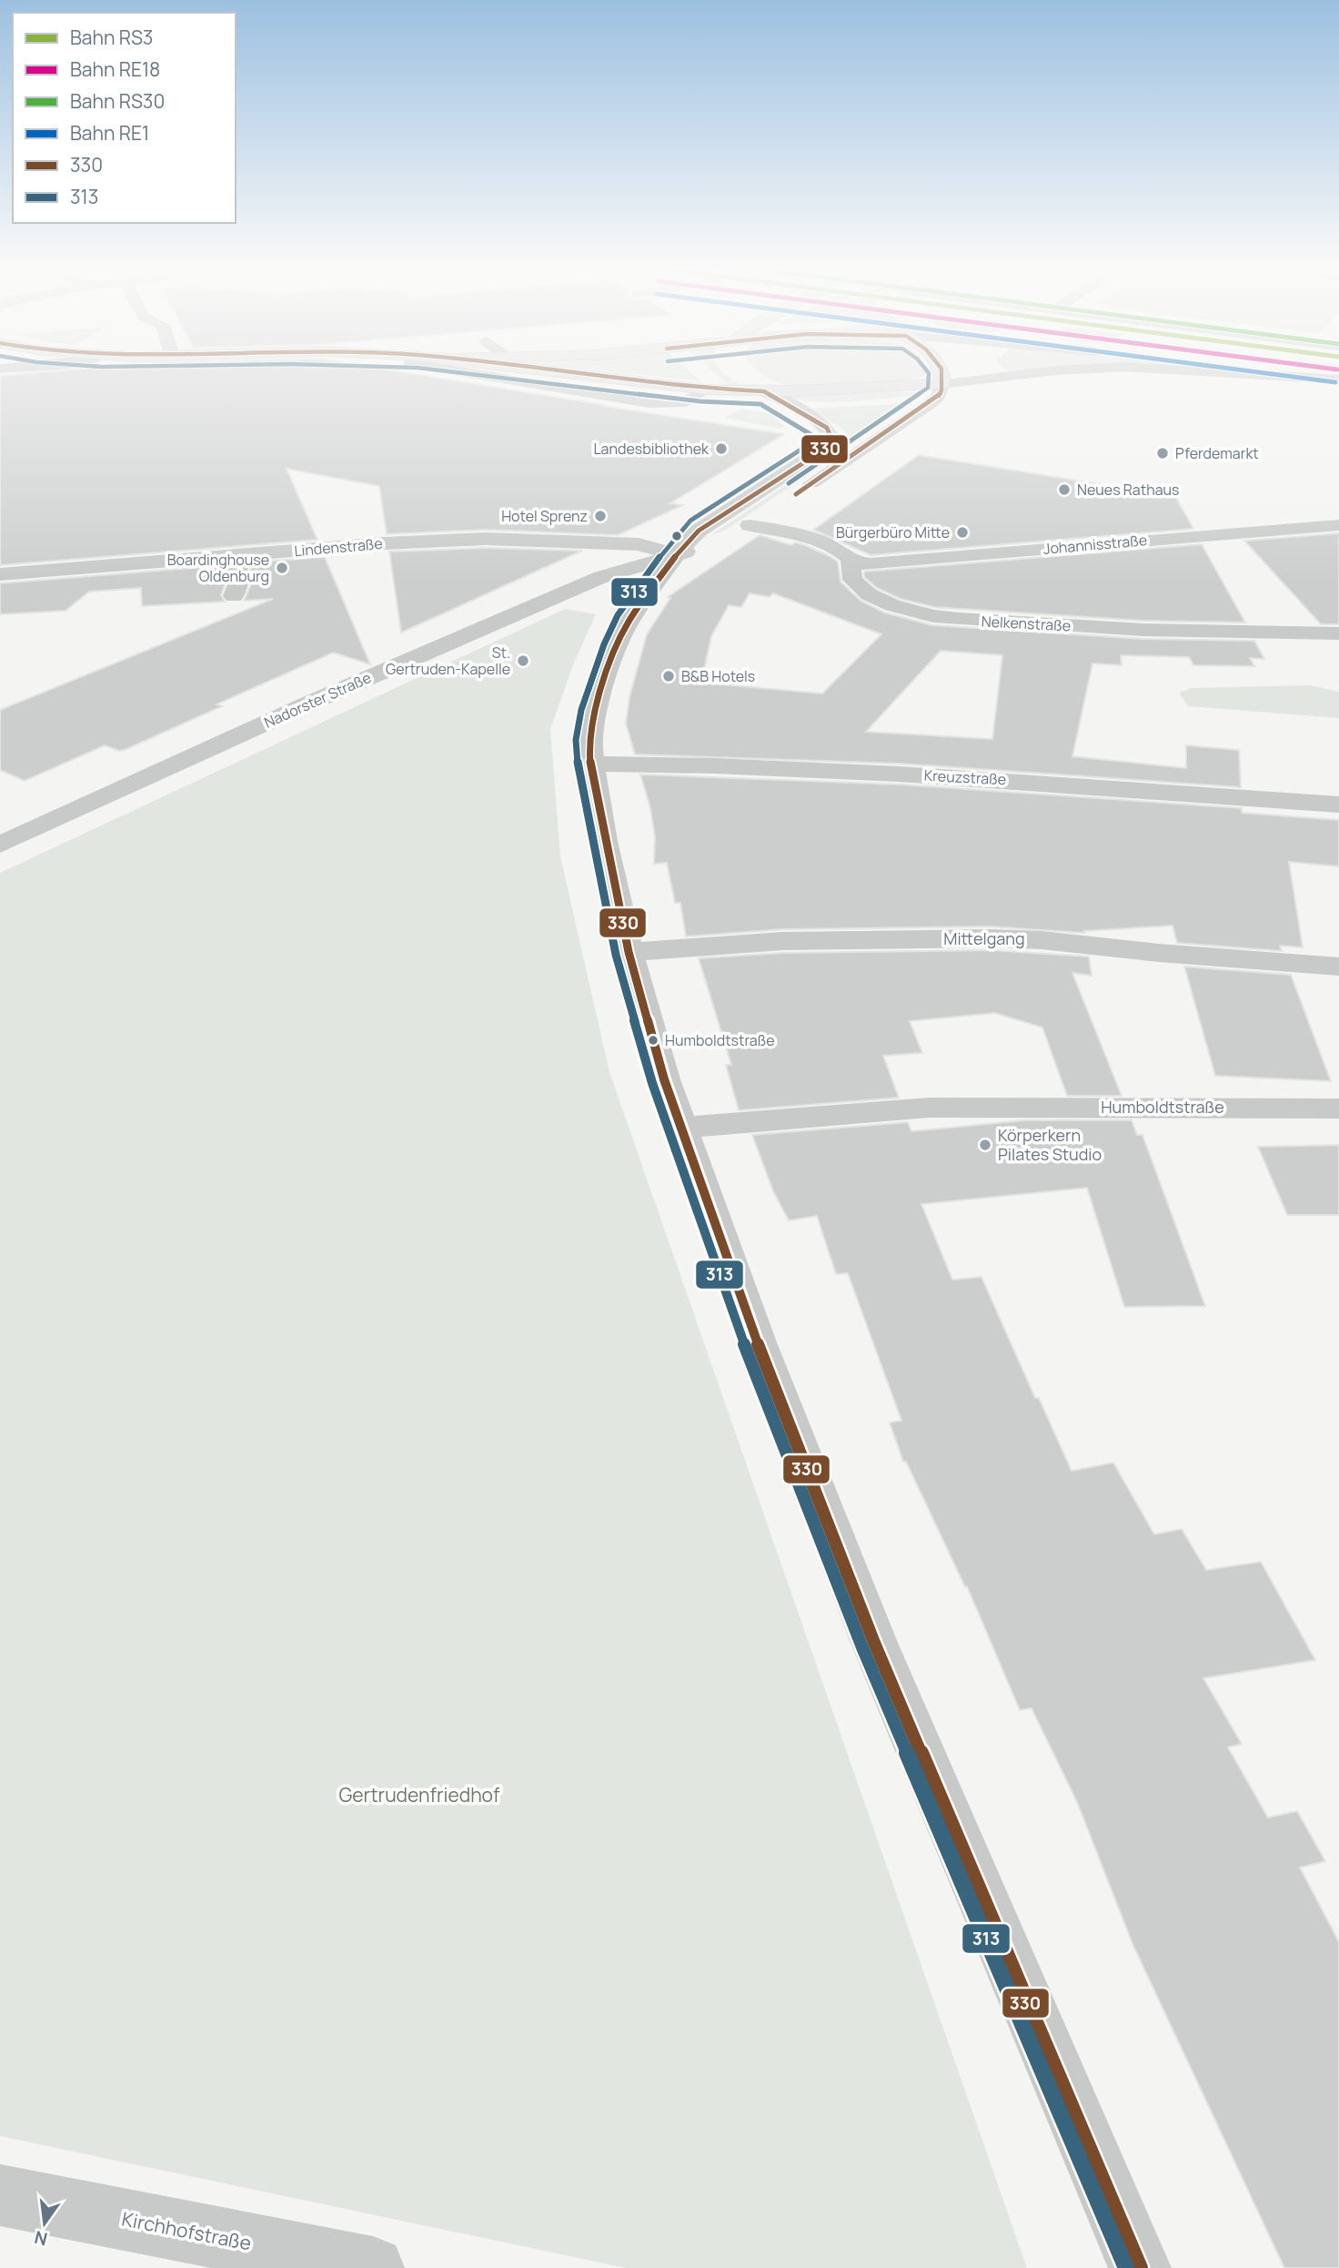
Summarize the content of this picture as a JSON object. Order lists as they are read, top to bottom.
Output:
{
  "streets": {
    "street": [
      "Johannisstraße",
      "Lindenstraße",
      "Nelkenstraße",
      "Nadorster Straße",
      "Kreuzstraße",
      "Mittelgang",
      "Humboldtstraße",
      "Kirchhofstraße"
    ]
  },
  "crossings": [
    ["Johannisstraße", "Nelkenstraße"],
    ["Lindenstraße", "Nadorster Straße"],
    ["Nelkenstraße", "Nadorster Straße"]
  ],
  "parks": ["Gertrudenfriedhof"],
  "places": [
    "Landesbibliothek",
    "Pferdemarkt",
    "Neues Rathaus",
    "Hotel Sprenz",
    "Bürgerbüro Mitte",
    "Boardinghouse Oldenburg",
    "St. Gertruden-Kapelle",
    "B&B Hotels",
    "Humboldtstraße",
    "Körperkern Pilates Studio"
  ],
  "lines": ["rail line RE1", "transit line 330", "transit line 313"],
  "legend": [
    "Bahn RS3",
    "Bahn RE18",
    "Bahn RS30",
    "Bahn RE1",
    "330",
    "313"
  ],
  "north": "bottom"
}
